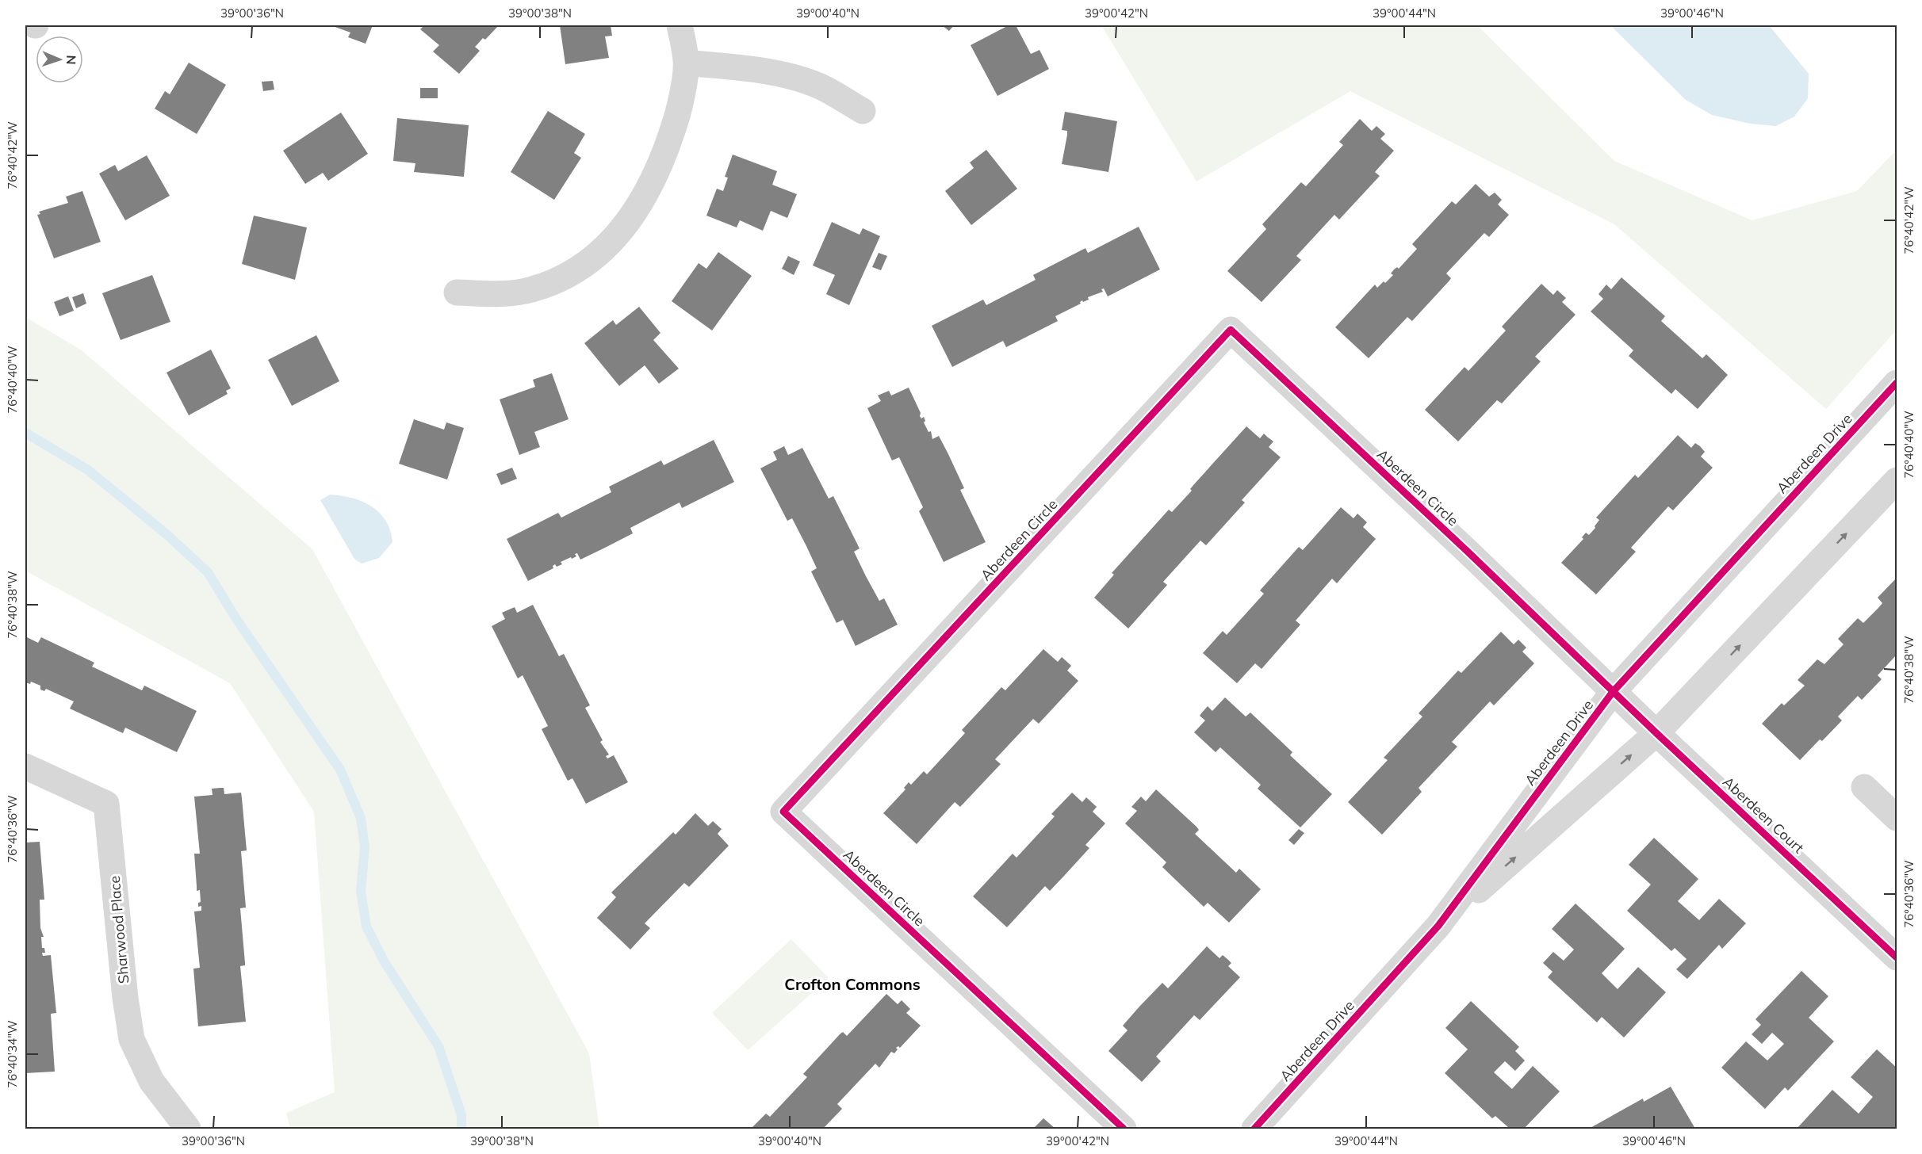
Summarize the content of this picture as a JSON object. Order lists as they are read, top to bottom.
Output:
{
  "streets": {
    "street": [
      "Aberdeen Drive",
      "Aberdeen Circle",
      "Aberdeen Court",
      "Sharwood Place"
    ]
  },
  "crossings": [
    ["Aberdeen Drive", "Aberdeen Circle"],
    ["Aberdeen Drive", "Aberdeen Court"],
    ["Aberdeen Circle", "Aberdeen Court"]
  ],
  "districts": ["Crofton Commons"],
  "north": "right",
  "coordinates": [
    "39°00'36\"N",
    "39°00'38\"N",
    "39°00'40\"N",
    "39°00'42\"N",
    "39°00'44\"N",
    "39°00'46\"N",
    "76°40'42\"W",
    "76°40'40\"W",
    "76°40'38\"W",
    "76°40'36\"W",
    "76°40'34\"W"
  ]
}
